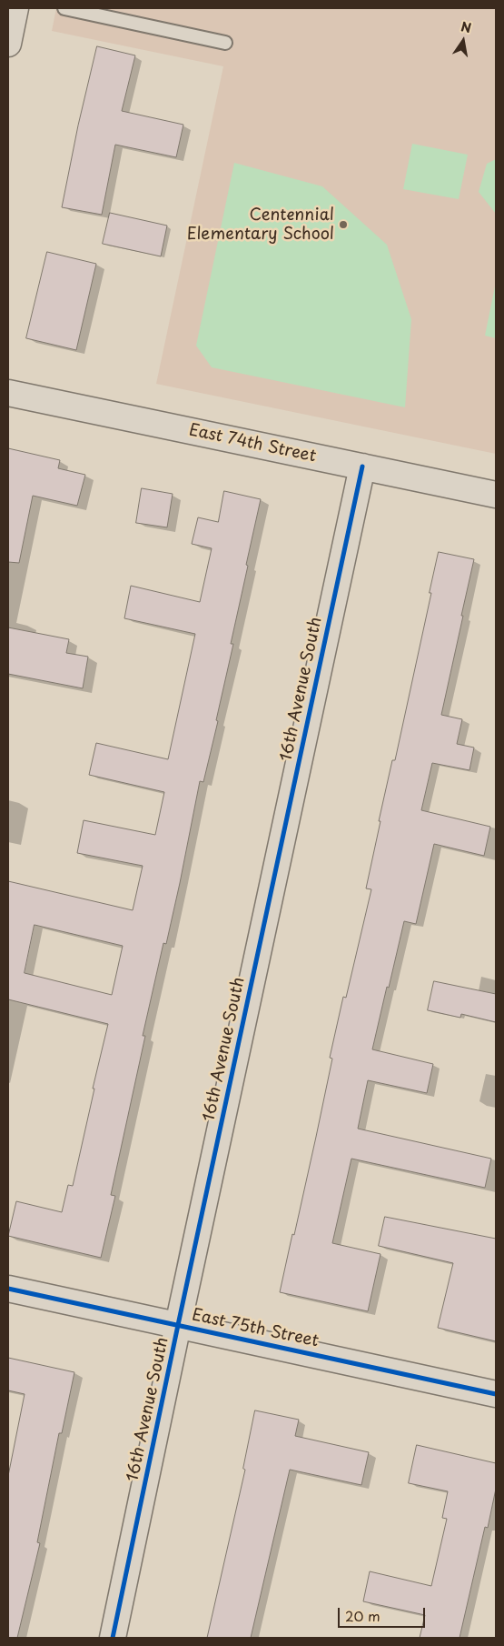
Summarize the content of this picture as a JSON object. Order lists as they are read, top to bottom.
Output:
{
  "streets": {
    "street": ["East 74th Street", "16th Avenue South", "East 75th Street"]
  },
  "crossings": [
    ["East 74th Street", "16th Avenue South"],
    ["16th Avenue South", "East 75th Street"]
  ],
  "places": ["Centennial Elementary School"],
  "scale_bar": "20 m",
  "north": "top"
}
